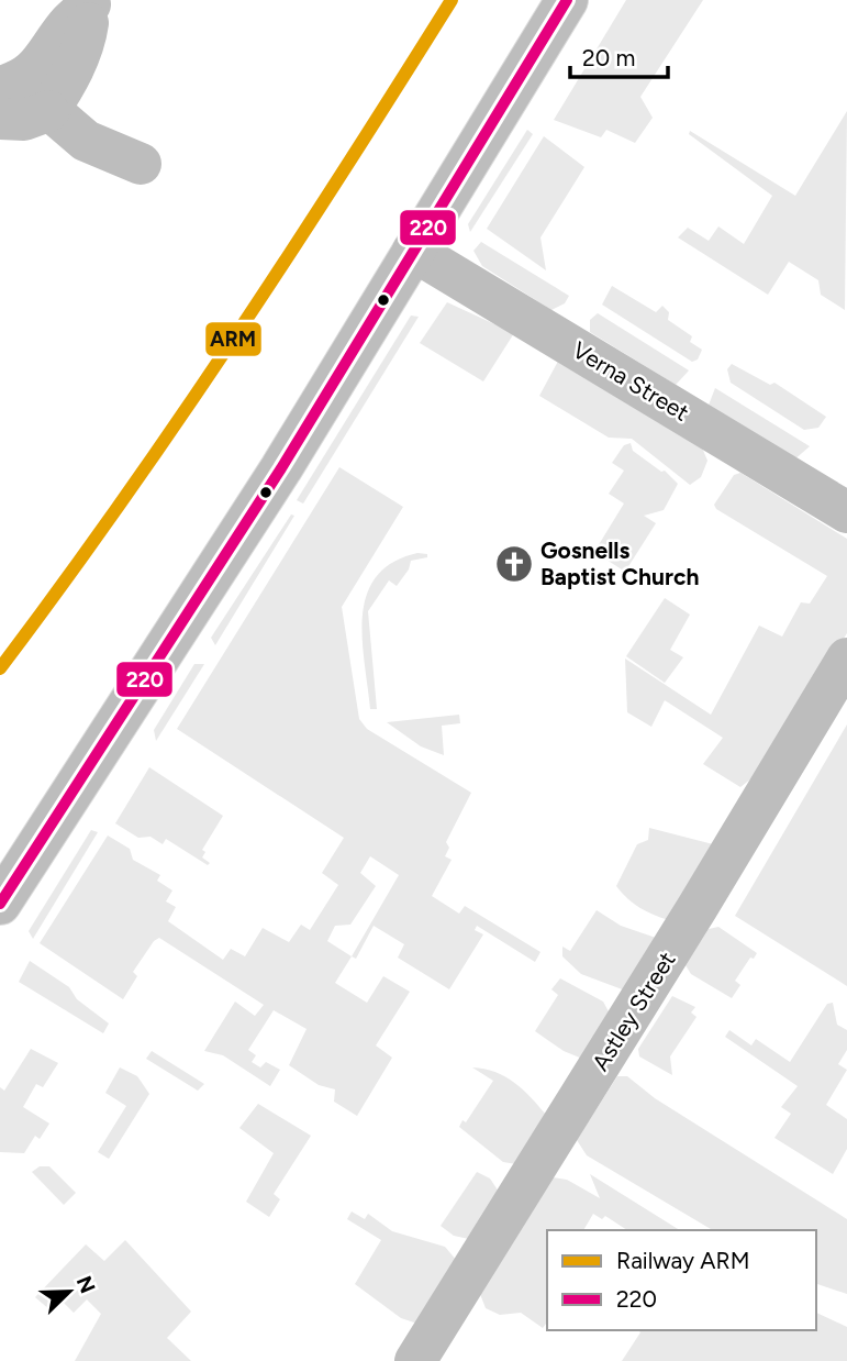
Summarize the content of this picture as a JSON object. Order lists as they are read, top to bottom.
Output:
{
  "streets": {
    "main road": ["Verna Street", "Astley Street"]
  },
  "places": {
    "church": ["Gosnells Baptist Church"]
  },
  "lines": ["rail line ARM", "transit line 220"],
  "legend": ["Railway ARM", "220"],
  "scale_bar": "20 m",
  "north": "top right"
}
